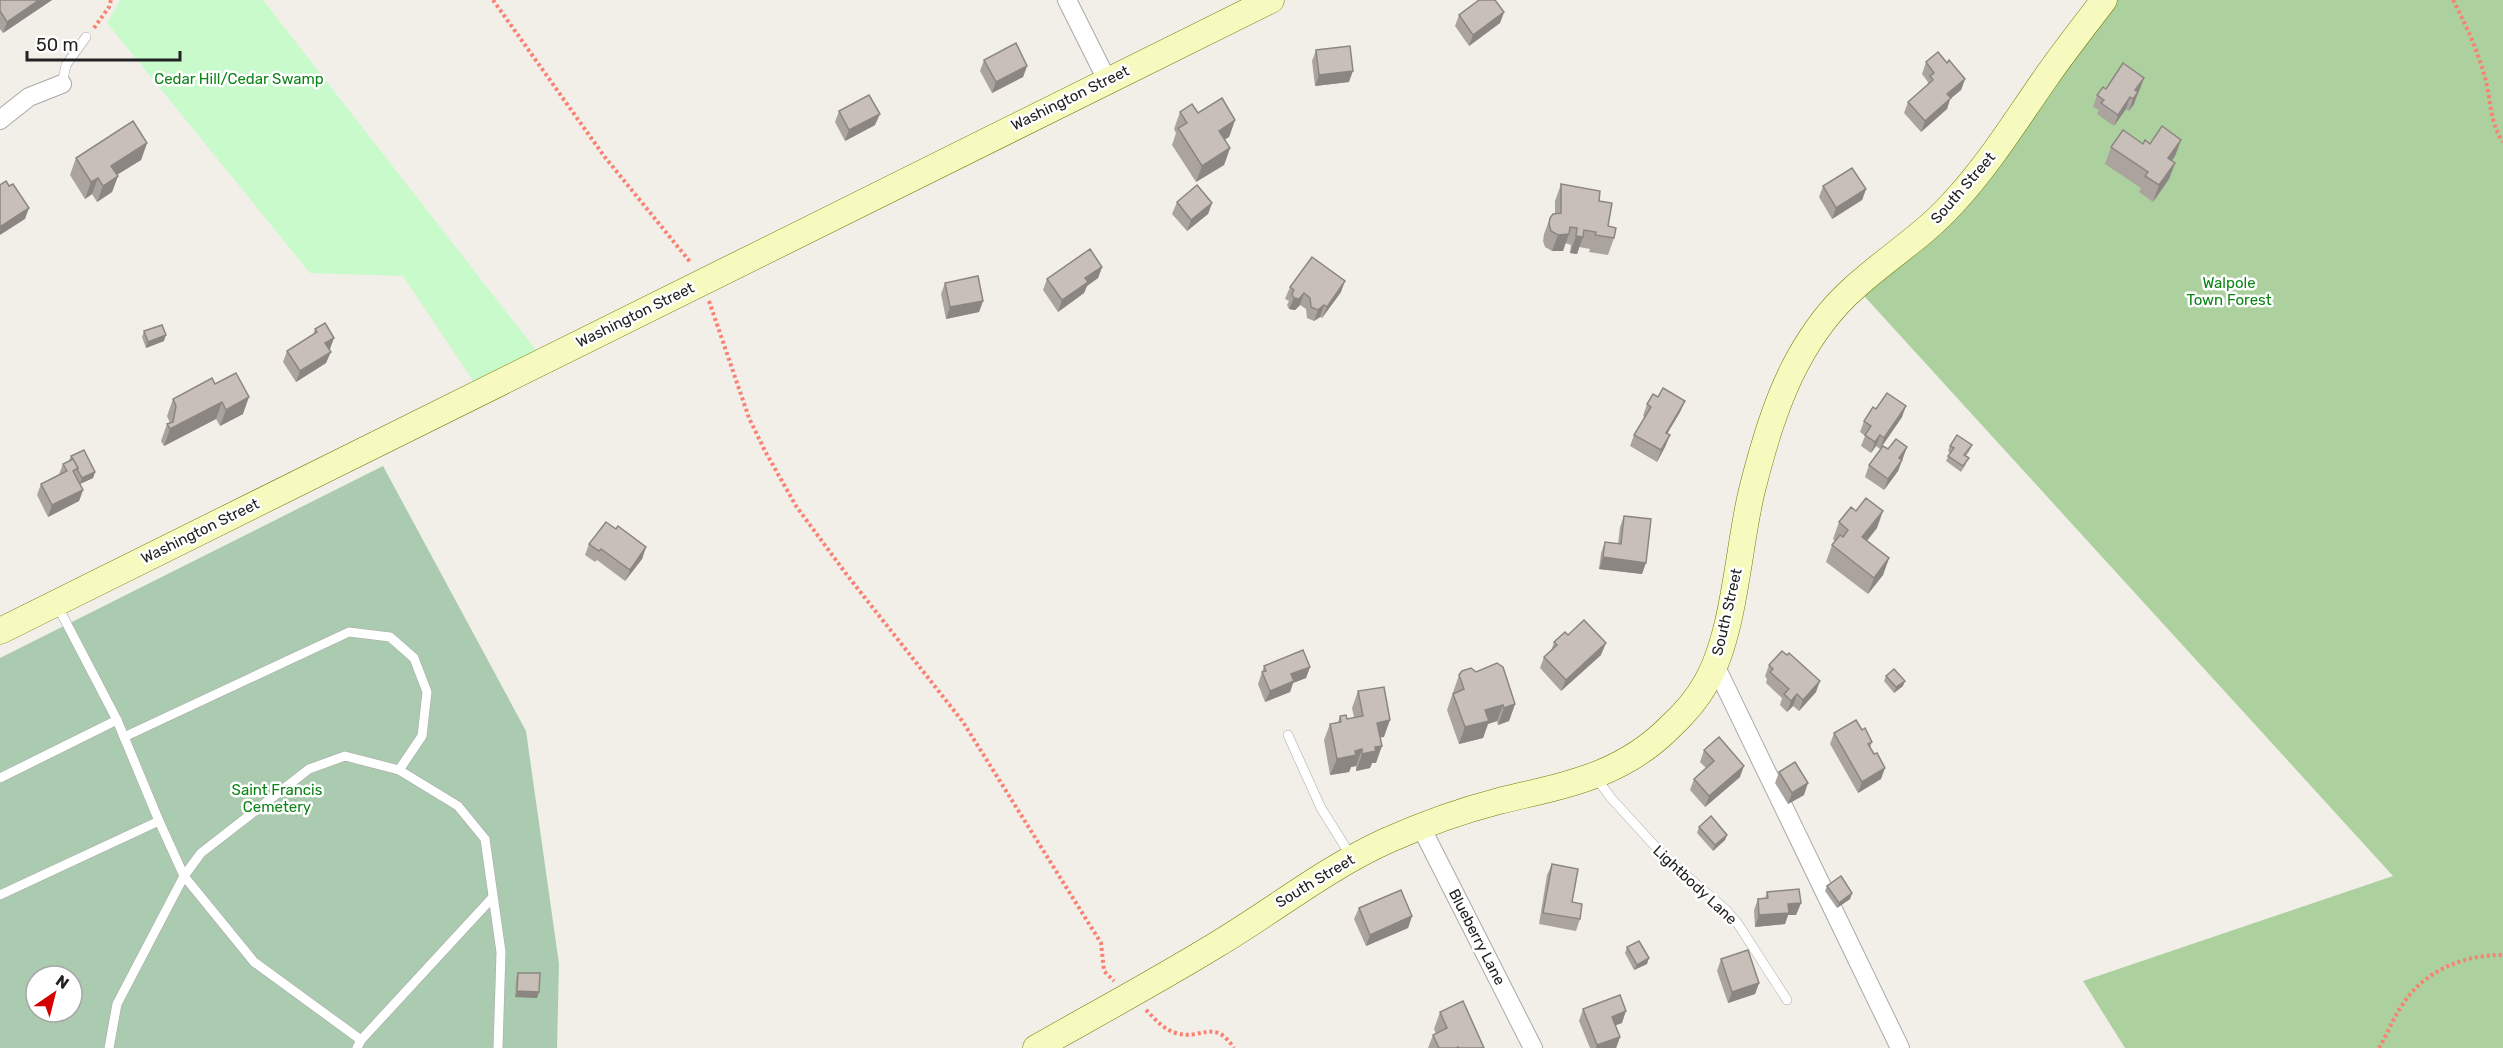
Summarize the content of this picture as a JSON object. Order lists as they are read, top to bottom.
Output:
{
  "streets": {
    "street": ["Washington Street", "South Street", "Blueberry Lane"],
    "lane": ["Lightbody Lane"]
  },
  "crossings": [
    ["South Street", "Lightbody Lane"],
    ["South Street", "Blueberry Lane"]
  ],
  "parks": ["Cedar Hill/Cedar Swamp", "Walpole Town Forest", "Saint Francis Cemetery"],
  "scale_bar": "50 m",
  "north": "top right"
}
